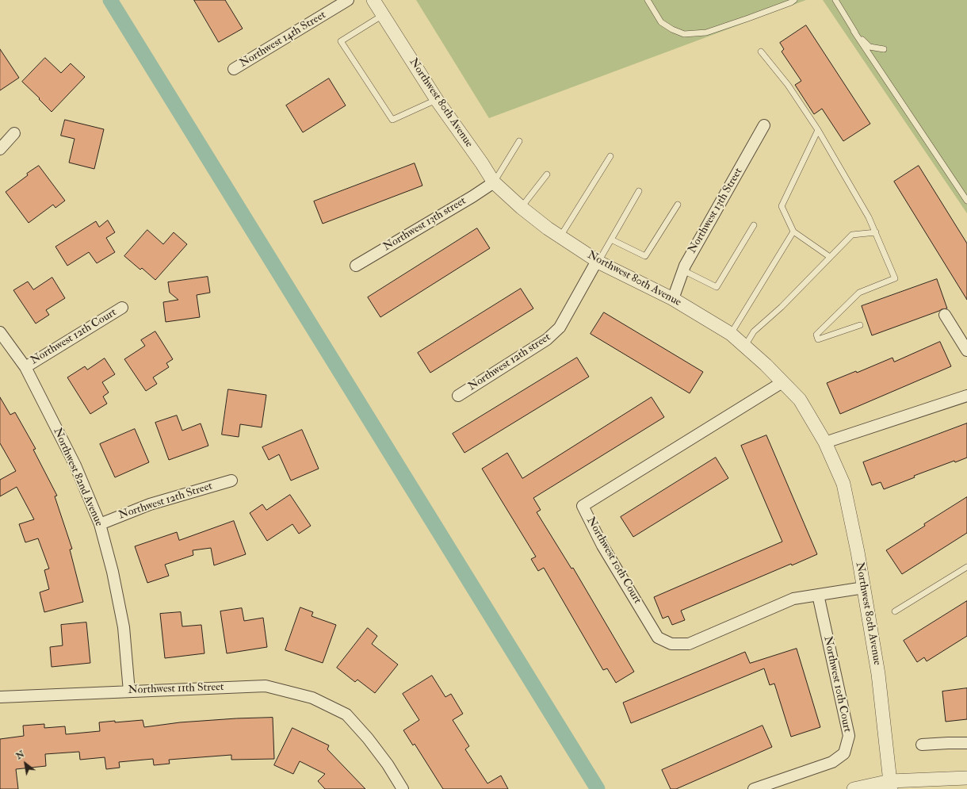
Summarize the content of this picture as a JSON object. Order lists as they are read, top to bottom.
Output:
{
  "streets": {
    "street": [
      "Northwest 14th Street",
      "Northwest 80th Avenue",
      "Northwest 13th Street",
      "Northwest 13th street",
      "Northwest 12th Court",
      "Northwest 12th street",
      "Northwest 82nd Avenue",
      "Northwest 12th Street",
      "Northwest 10th Court",
      "Northwest 11th Street"
    ]
  },
  "crossings": [
    ["Northwest 80th Avenue", "Northwest 13th Street"],
    ["Northwest 80th Avenue", "Northwest 13th street"],
    ["Northwest 80th Avenue", "Northwest 12th street"],
    ["Northwest 80th Avenue", "Northwest 10th Court"],
    ["Northwest 12th Court", "Northwest 82nd Avenue"],
    ["Northwest 82nd Avenue", "Northwest 12th Street"],
    ["Northwest 82nd Avenue", "Northwest 11th Street"]
  ],
  "north": "top left"
}
